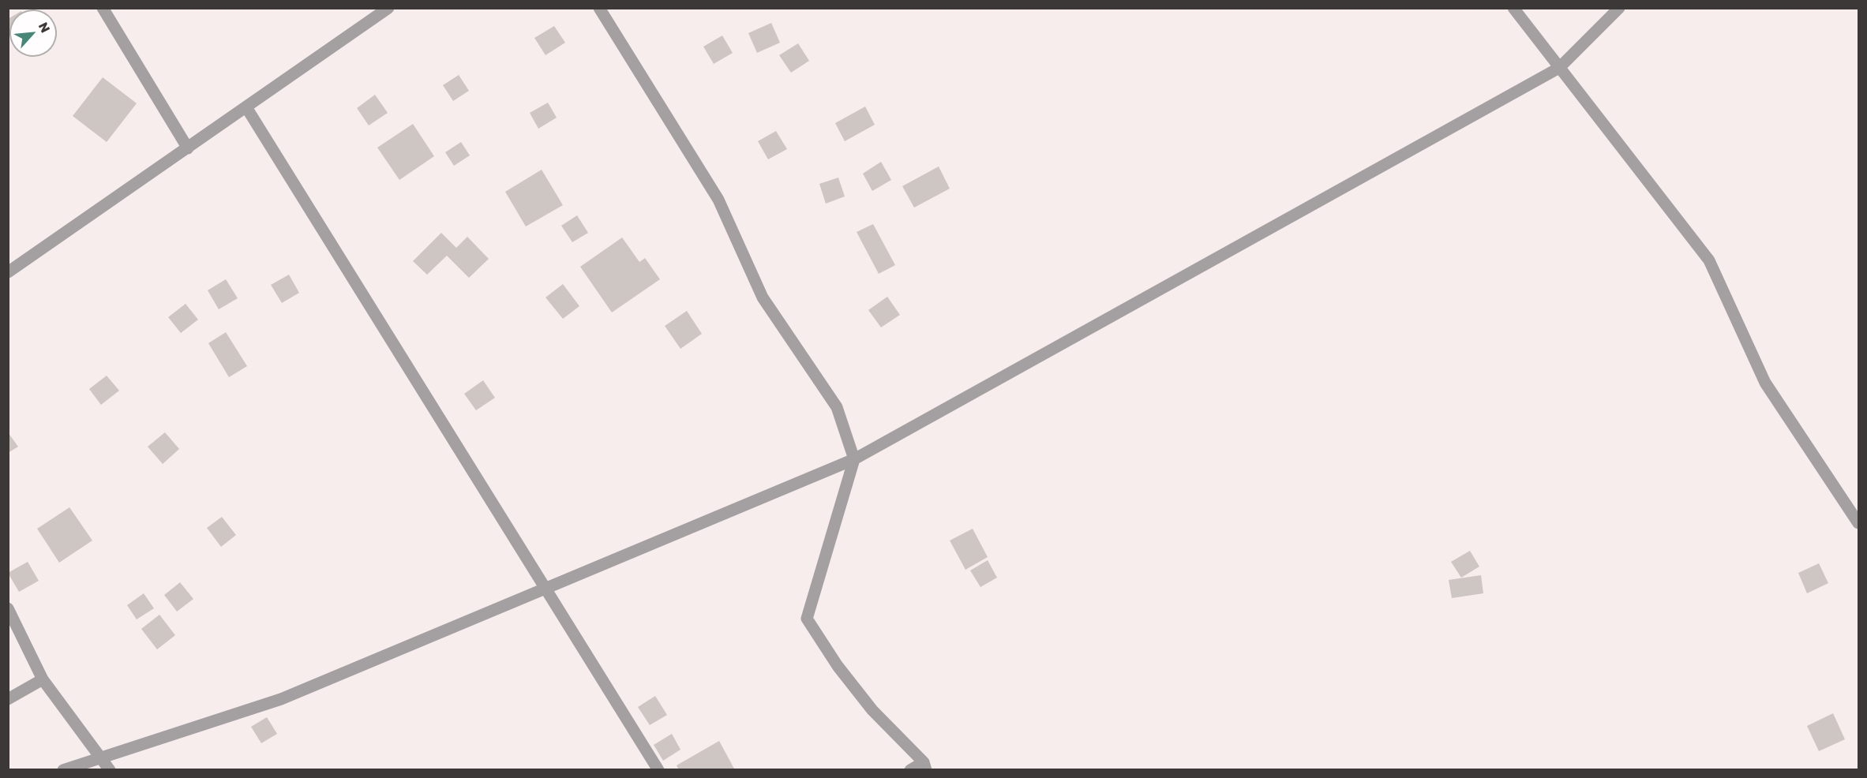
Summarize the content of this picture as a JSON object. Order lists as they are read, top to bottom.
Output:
{
  "north": "top right"
}
